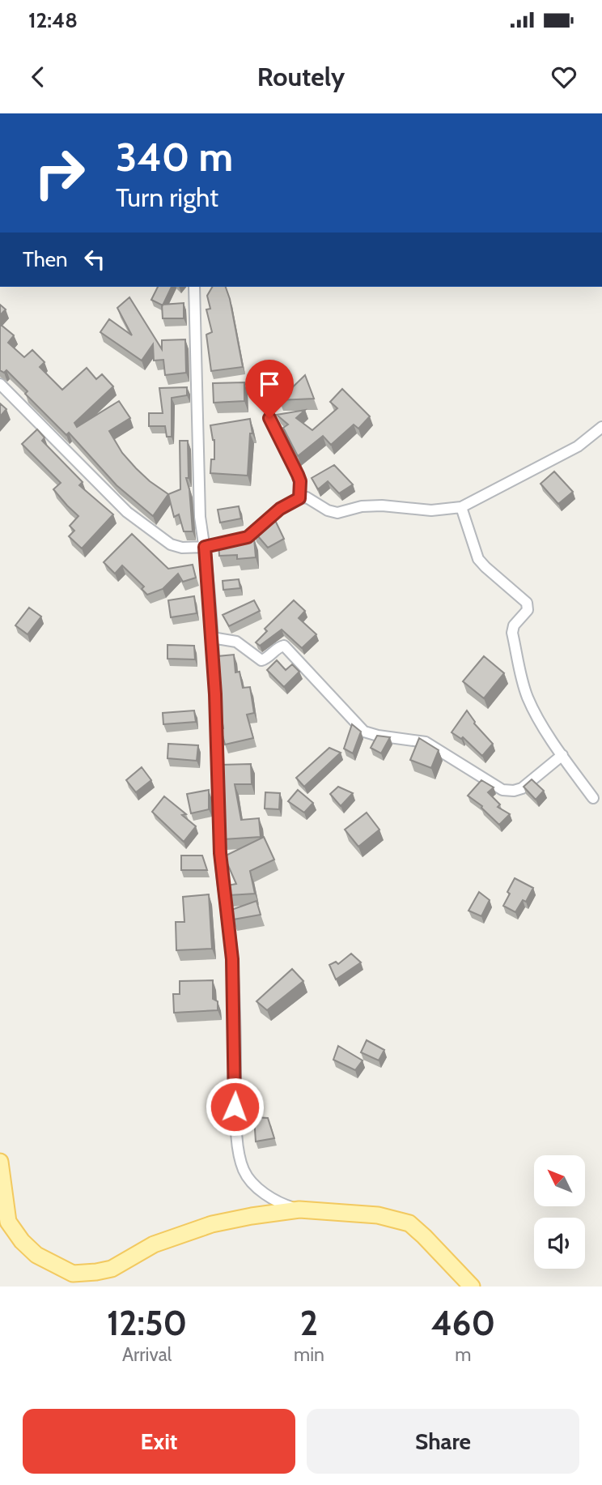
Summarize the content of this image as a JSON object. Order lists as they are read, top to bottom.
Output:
{
  "north": "top left",
  "page": {
    "status": "12:48",
    "header": "Routely",
    "turn": ["340 m", "Turn right"],
    "then": "Then",
    "eta": [
      "12:50",
      "Arrival",
      "2",
      "min",
      "460",
      "m"
    ],
    "buttons": ["Exit", "Share"]
  }
}
